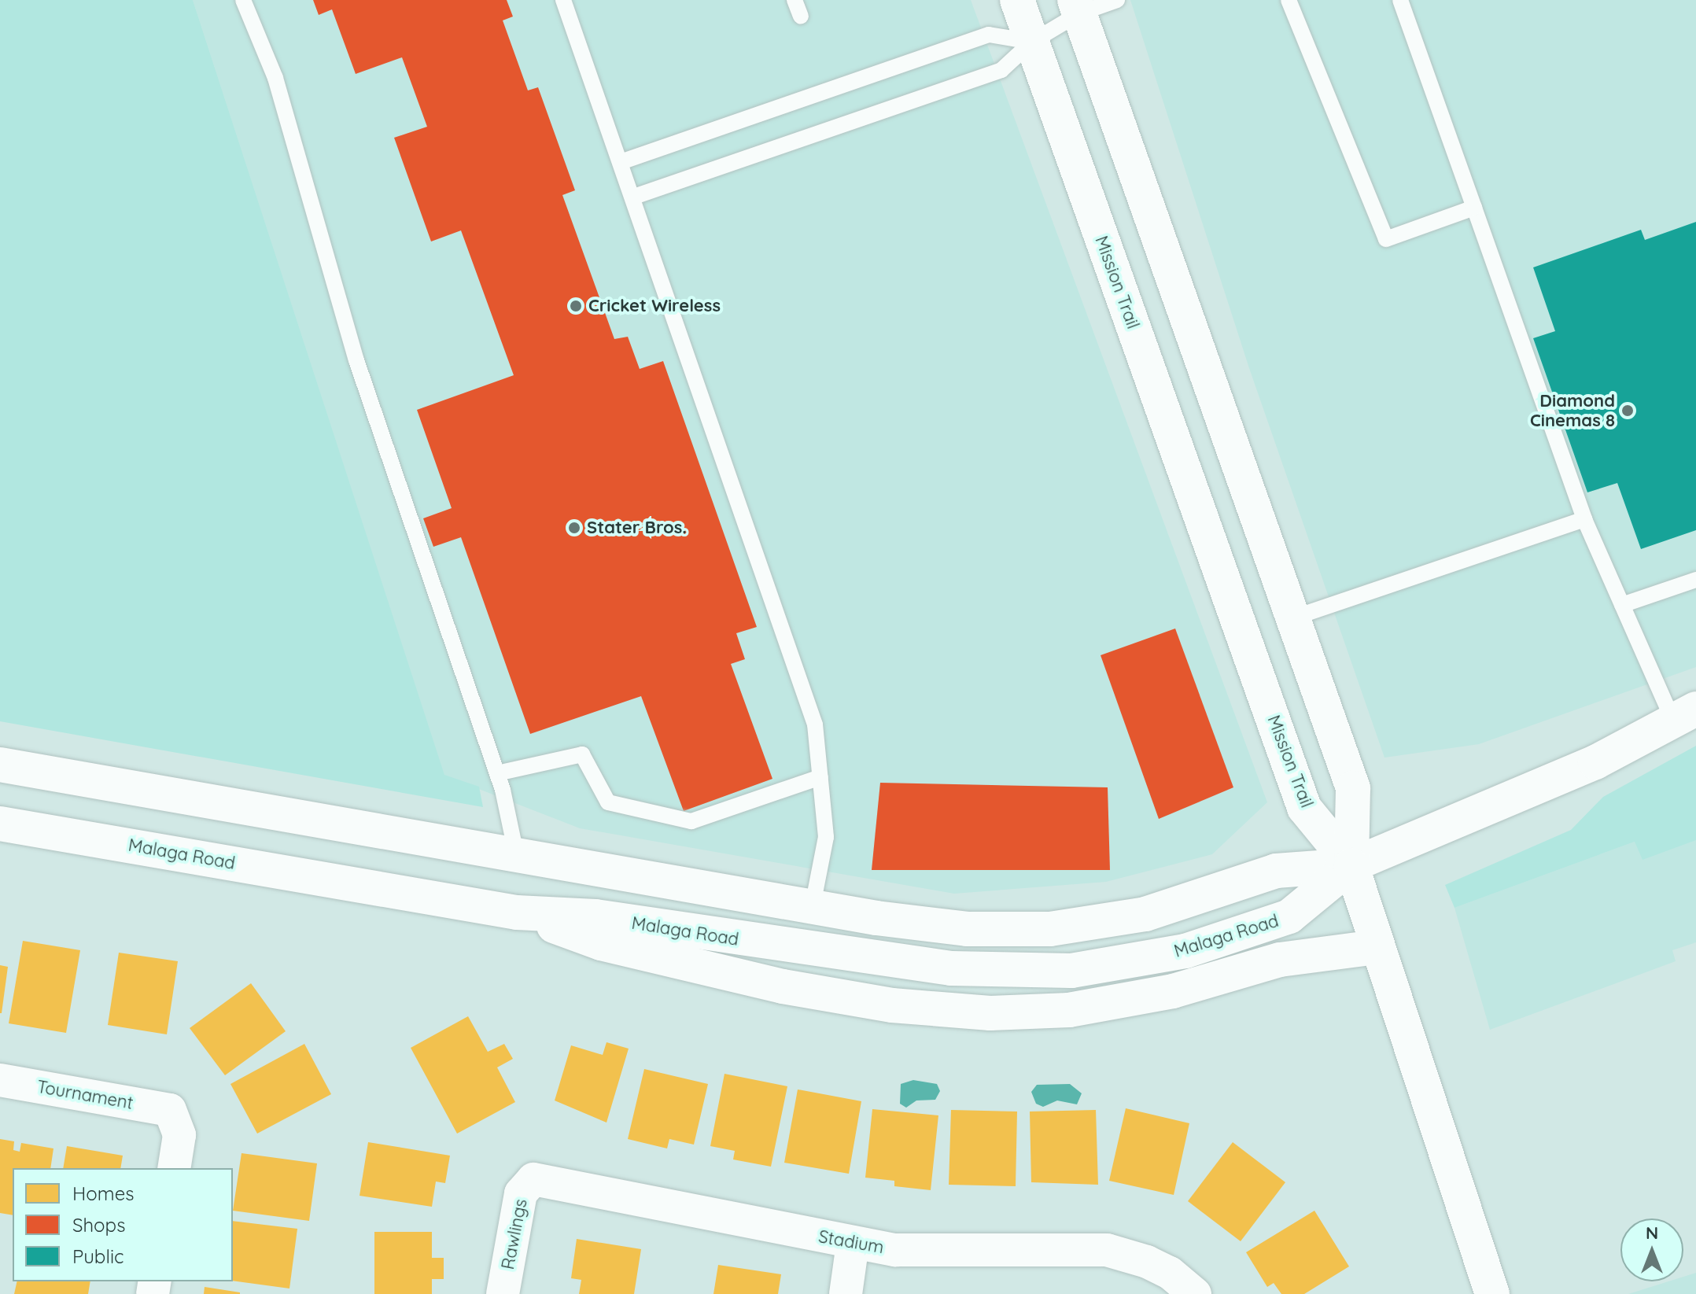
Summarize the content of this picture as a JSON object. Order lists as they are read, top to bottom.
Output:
{
  "streets": {
    "street": [
      "Mission Trail",
      "Malaga Road",
      "Tournament",
      "Rawlings",
      "Stadium"
    ]
  },
  "crossings": [
    ["Mission Trail", "Malaga Road"],
    ["Rawlings", "Stadium"]
  ],
  "places": ["Cricket Wireless", "Diamond Cinemas 8", "Stater Bros."],
  "legend": ["Homes", "Shops", "Public"],
  "north": "top"
}
